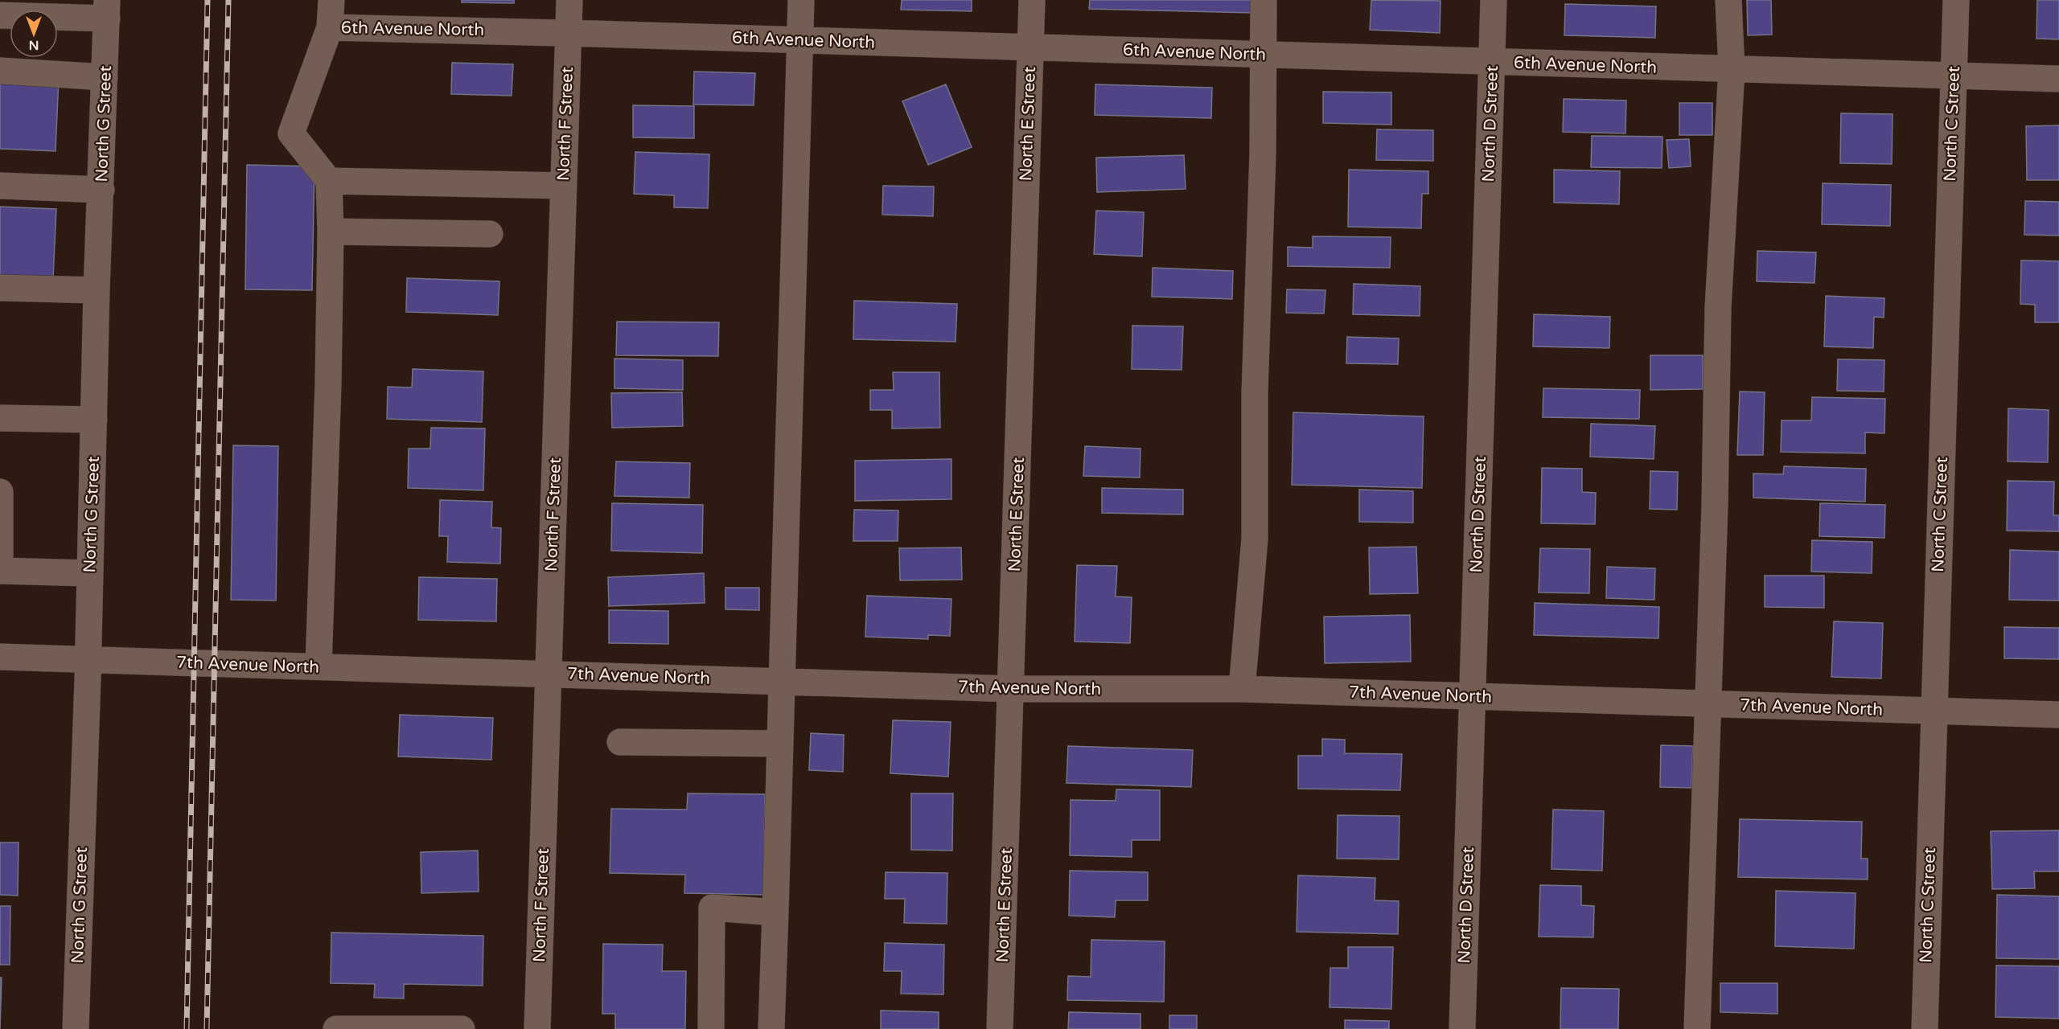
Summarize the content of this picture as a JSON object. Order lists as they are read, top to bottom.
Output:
{
  "streets": {
    "street": [
      "6th Avenue North",
      "North G Street",
      "North F Street",
      "North E Street",
      "North D Street",
      "North C Street",
      "7th Avenue North"
    ]
  },
  "crossings": [
    ["6th Avenue North", "North F Street"],
    ["6th Avenue North", "North E Street"],
    ["6th Avenue North", "North D Street"],
    ["6th Avenue North", "North C Street"],
    ["North G Street", "7th Avenue North"],
    ["North F Street", "7th Avenue North"],
    ["North E Street", "7th Avenue North"],
    ["North D Street", "7th Avenue North"],
    ["North C Street", "7th Avenue North"]
  ],
  "north": "bottom"
}
